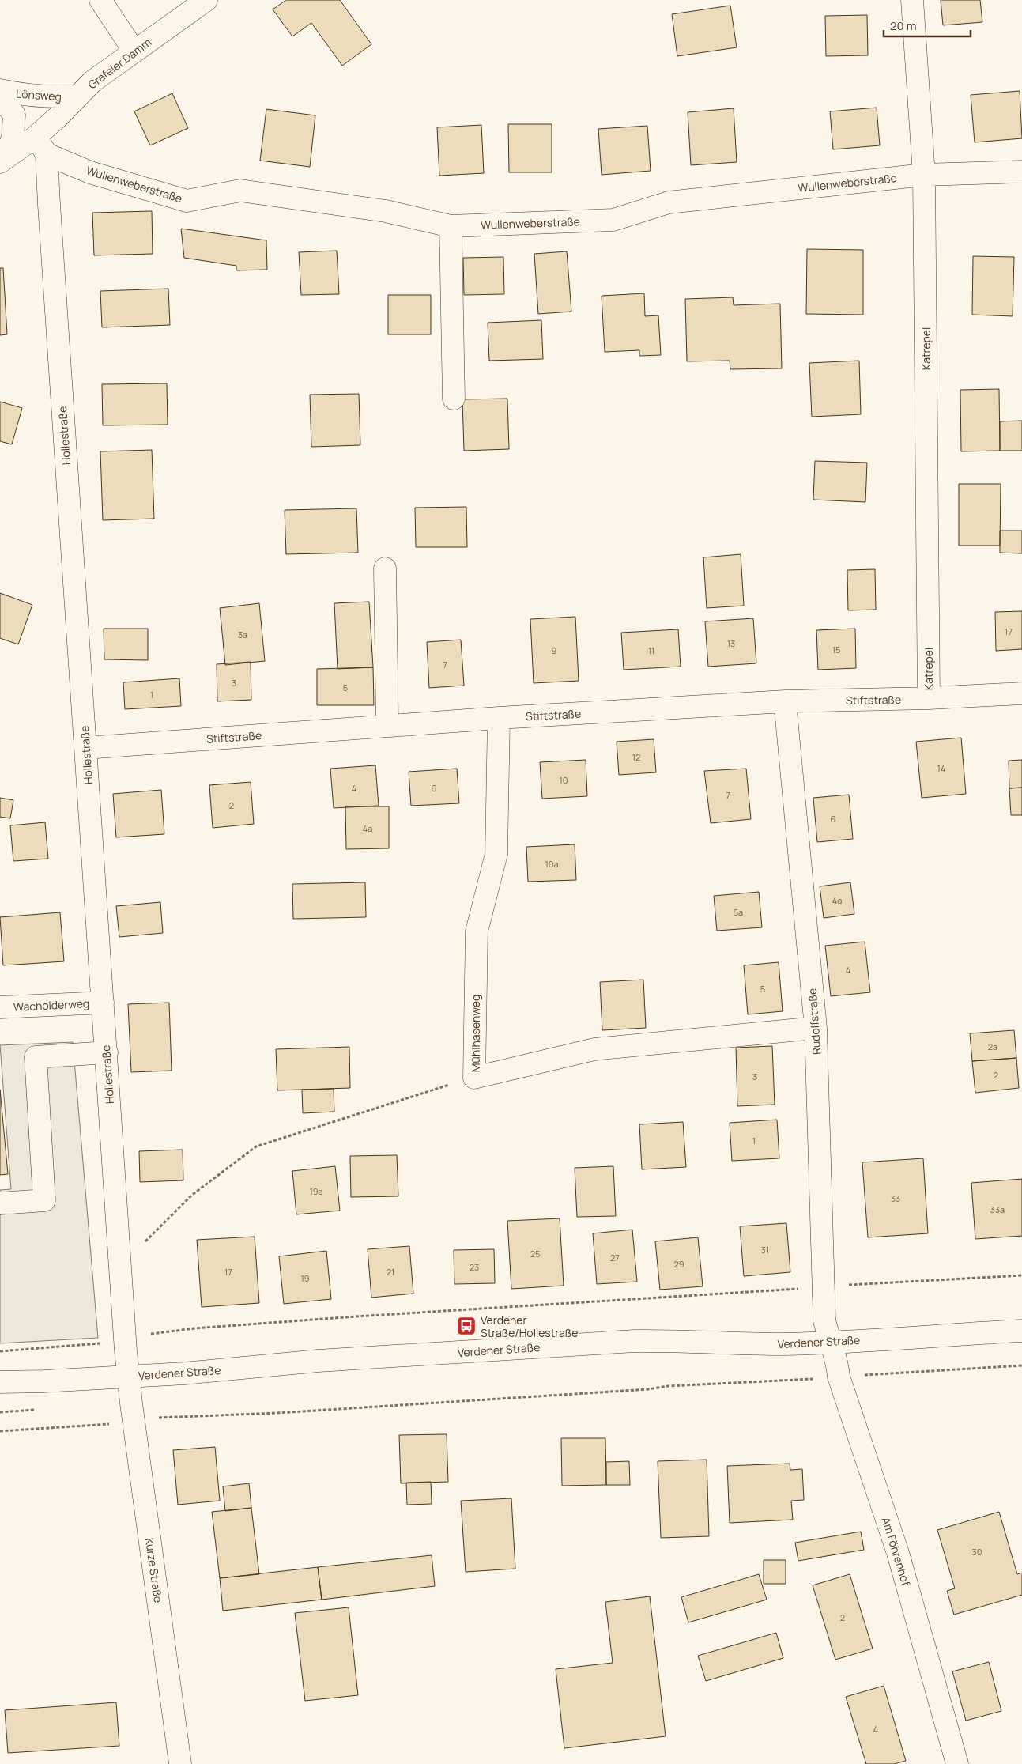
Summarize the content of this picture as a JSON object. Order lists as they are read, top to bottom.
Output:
{
  "streets": {
    "street": [
      "Grafeler Damm",
      "Lönsweg",
      "Wullenweberstraße",
      "Katrepel",
      "Hollestraße",
      "Stiftstraße",
      "Wacholderweg",
      "Rudolfstraße",
      "Mühlhasenweg",
      "Verdener Straße",
      "Am Föhrenhof",
      "Kurze Straße"
    ]
  },
  "crossings": [
    ["Grafeler Damm", "Lönsweg"],
    ["Grafeler Damm", "Wullenweberstraße"],
    ["Grafeler Damm", "Hollestraße"],
    ["Wullenweberstraße", "Katrepel"],
    ["Wullenweberstraße", "Hollestraße"],
    ["Katrepel", "Stiftstraße"],
    ["Hollestraße", "Stiftstraße"],
    ["Hollestraße", "Wacholderweg"],
    ["Hollestraße", "Verdener Straße"],
    ["Hollestraße", "Kurze Straße"],
    ["Stiftstraße", "Rudolfstraße"],
    ["Stiftstraße", "Mühlhasenweg"],
    ["Rudolfstraße", "Mühlhasenweg"],
    ["Rudolfstraße", "Verdener Straße"],
    ["Rudolfstraße", "Am Föhrenhof"],
    ["Verdener Straße", "Am Föhrenhof"],
    ["Verdener Straße", "Kurze Straße"]
  ],
  "places": {
    "bus stop": ["Verdener Straße/Hollestraße"]
  },
  "house_numbers": [
    "17",
    "3a",
    "13",
    "15",
    "9",
    "11",
    "7",
    "3",
    "5",
    "1",
    "12",
    "14",
    "10",
    "4",
    "6",
    "7",
    "2",
    "6",
    "4a",
    "10a",
    "4a",
    "5a",
    "4",
    "5",
    "2a",
    "2",
    "3",
    "1",
    "19a",
    "33",
    "33a",
    "31",
    "25",
    "27",
    "29",
    "23",
    "17",
    "21",
    "19",
    "30",
    "2",
    "4"
  ],
  "scale_bar": "20 m"
}
